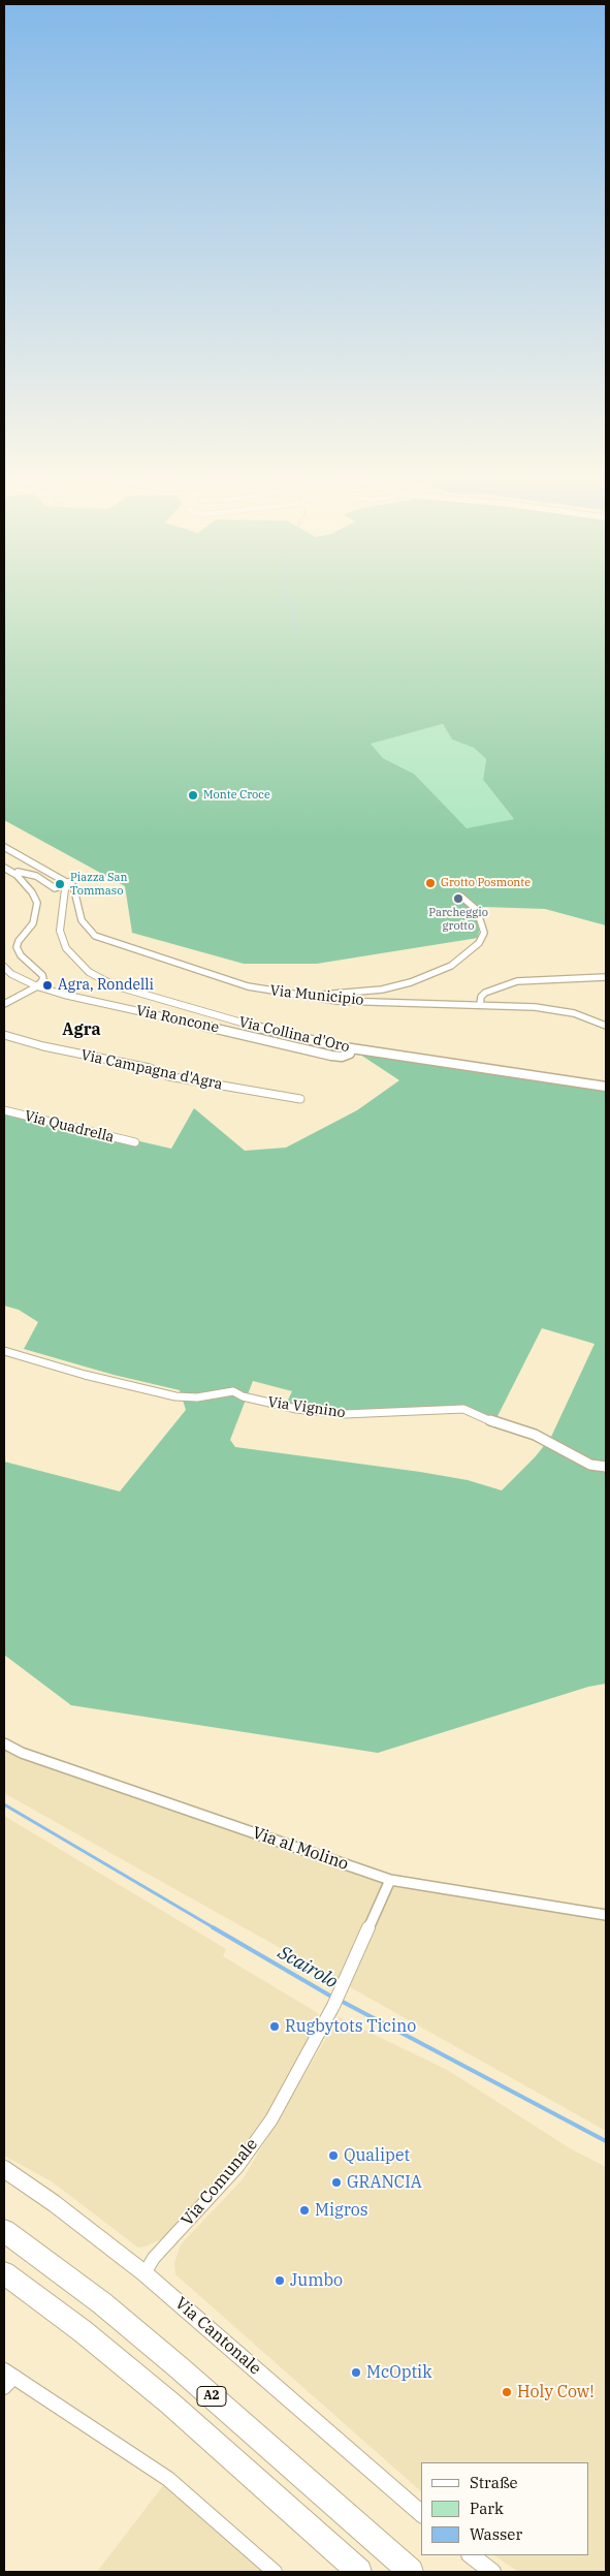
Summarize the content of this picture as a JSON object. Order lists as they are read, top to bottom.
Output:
{
  "streets": {
    "highway": ["A2"],
    "main road": ["Via Cantonale"],
    "street": [
      "Via Municipio",
      "Via Roncone",
      "Via Collina d'Oro",
      "Via Campagna d'Agra",
      "Via Quadrella",
      "Via Vignino",
      "Via al Molino",
      "Via Comunale"
    ]
  },
  "crossings": [
    ["Via Municipio", "Via Collina d'Oro"],
    ["Via Roncone", "Via Collina d'Oro"],
    ["Via al Molino", "Via Comunale"],
    ["Via Comunale", "Via Cantonale"]
  ],
  "districts": ["Agra"],
  "water": ["Scairolo"],
  "places": [
    "Monte Croce",
    "Grotto Posmonte",
    "Piazza San Tommaso",
    "Parcheggio grotto",
    "Agra, Rondelli",
    "Rugbytots Ticino",
    "Qualipet",
    "GRANCIA",
    "Migros",
    "Jumbo",
    "McOptik",
    "Holy Cow!"
  ],
  "legend": ["Straße", "Park", "Wasser"]
}
